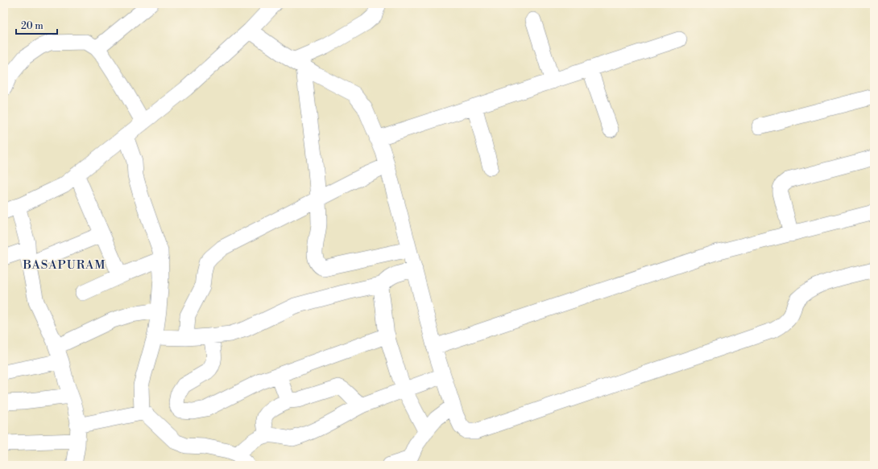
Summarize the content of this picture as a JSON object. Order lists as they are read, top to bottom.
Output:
{
  "districts": ["BASAPURAM"],
  "scale_bar": "20 m"
}
